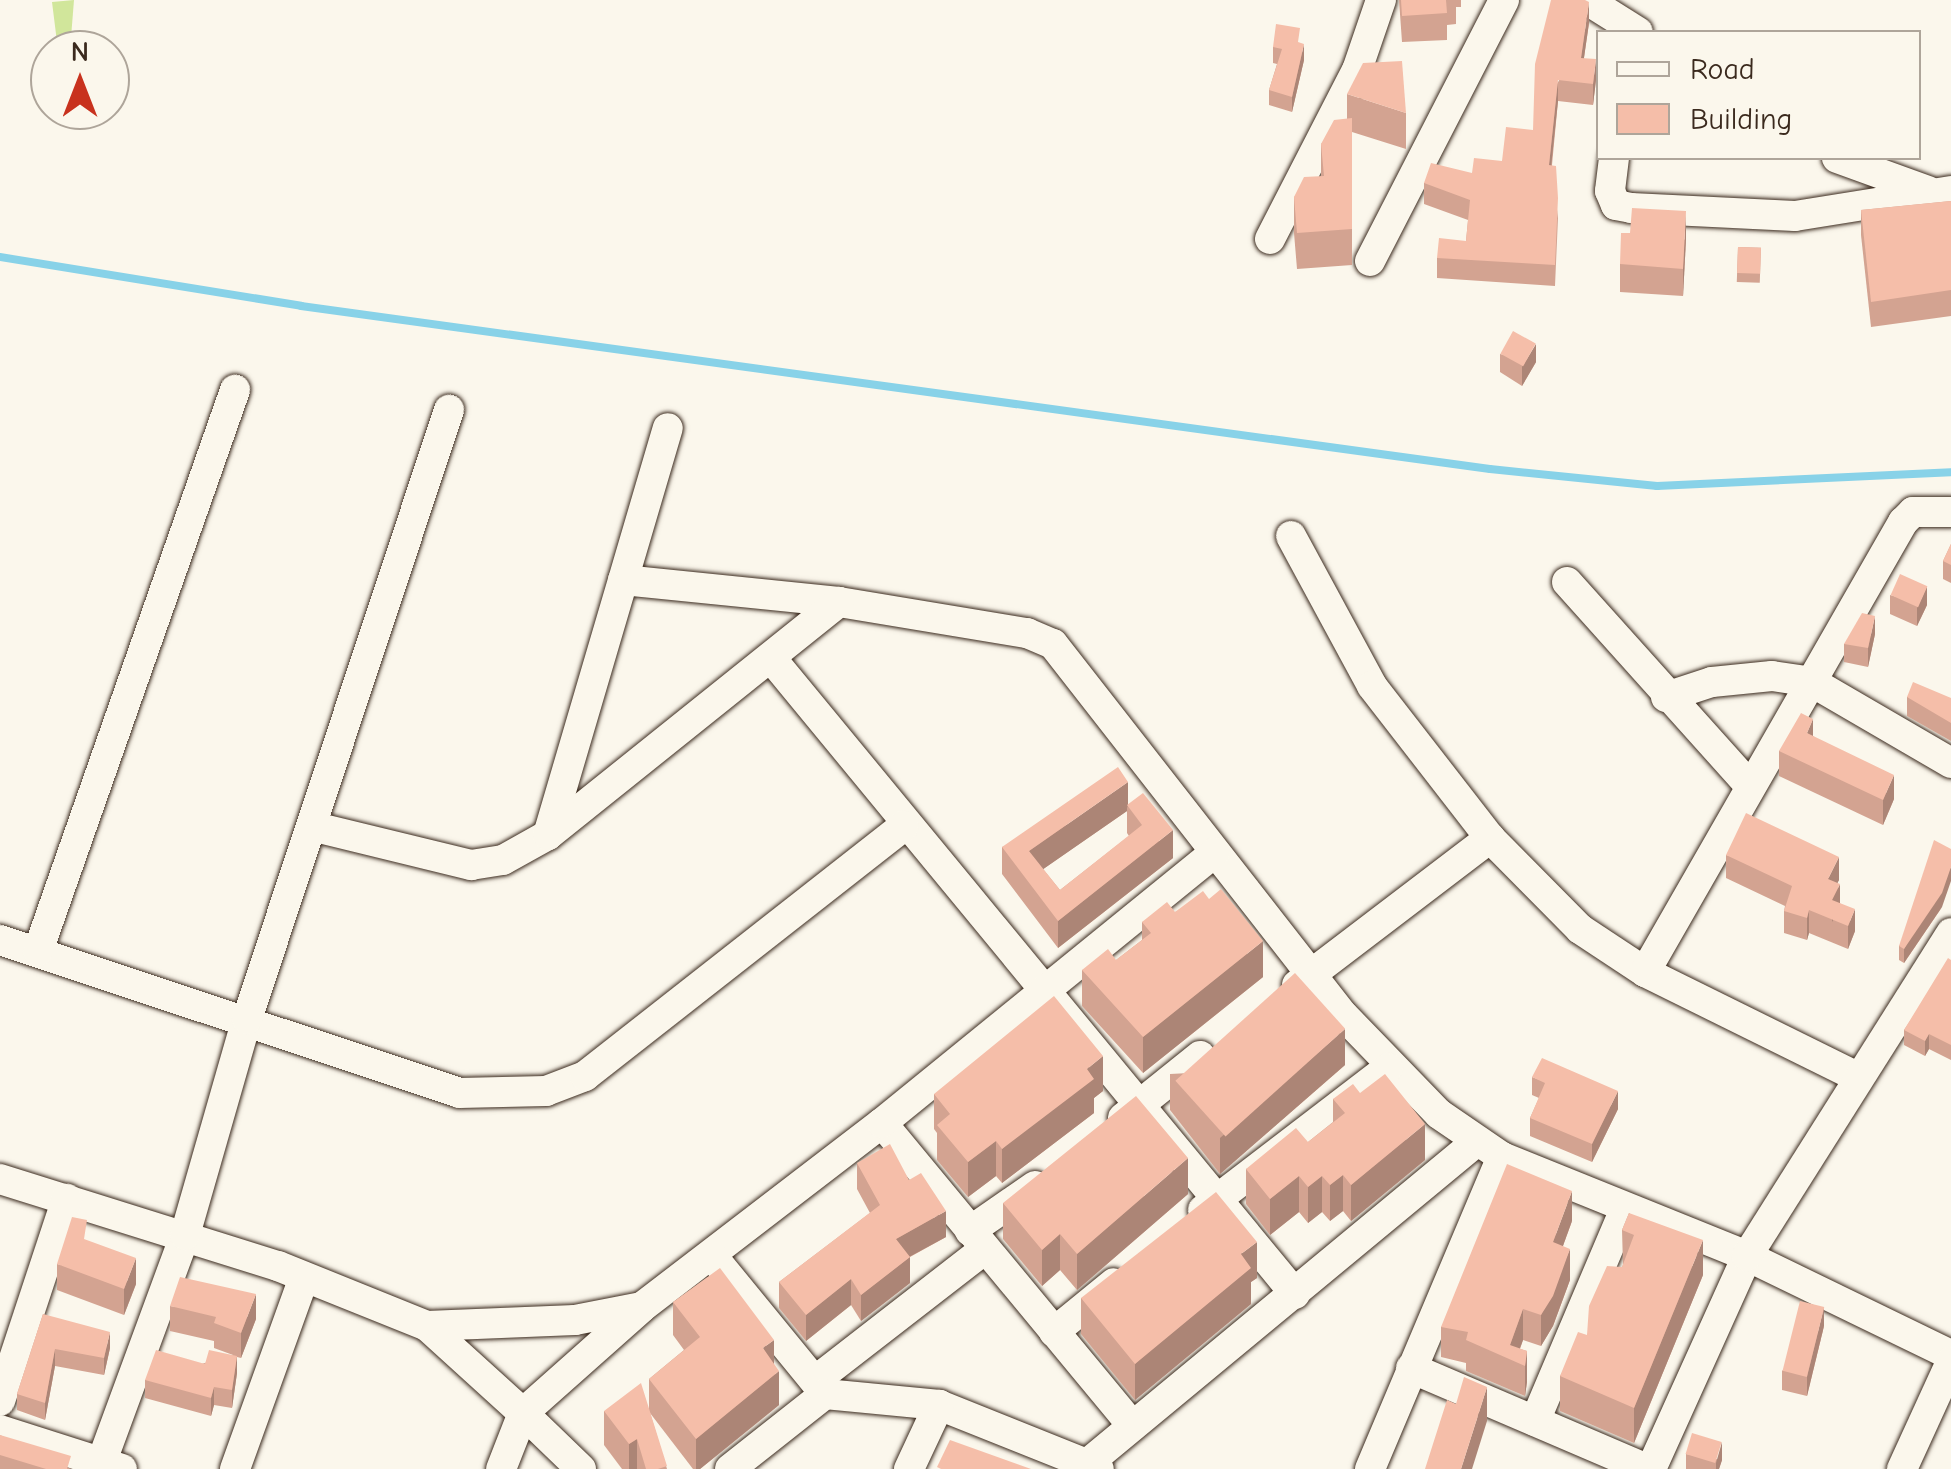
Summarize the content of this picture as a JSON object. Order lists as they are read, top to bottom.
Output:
{
  "legend": ["Road", "Building"],
  "north": "top"
}
